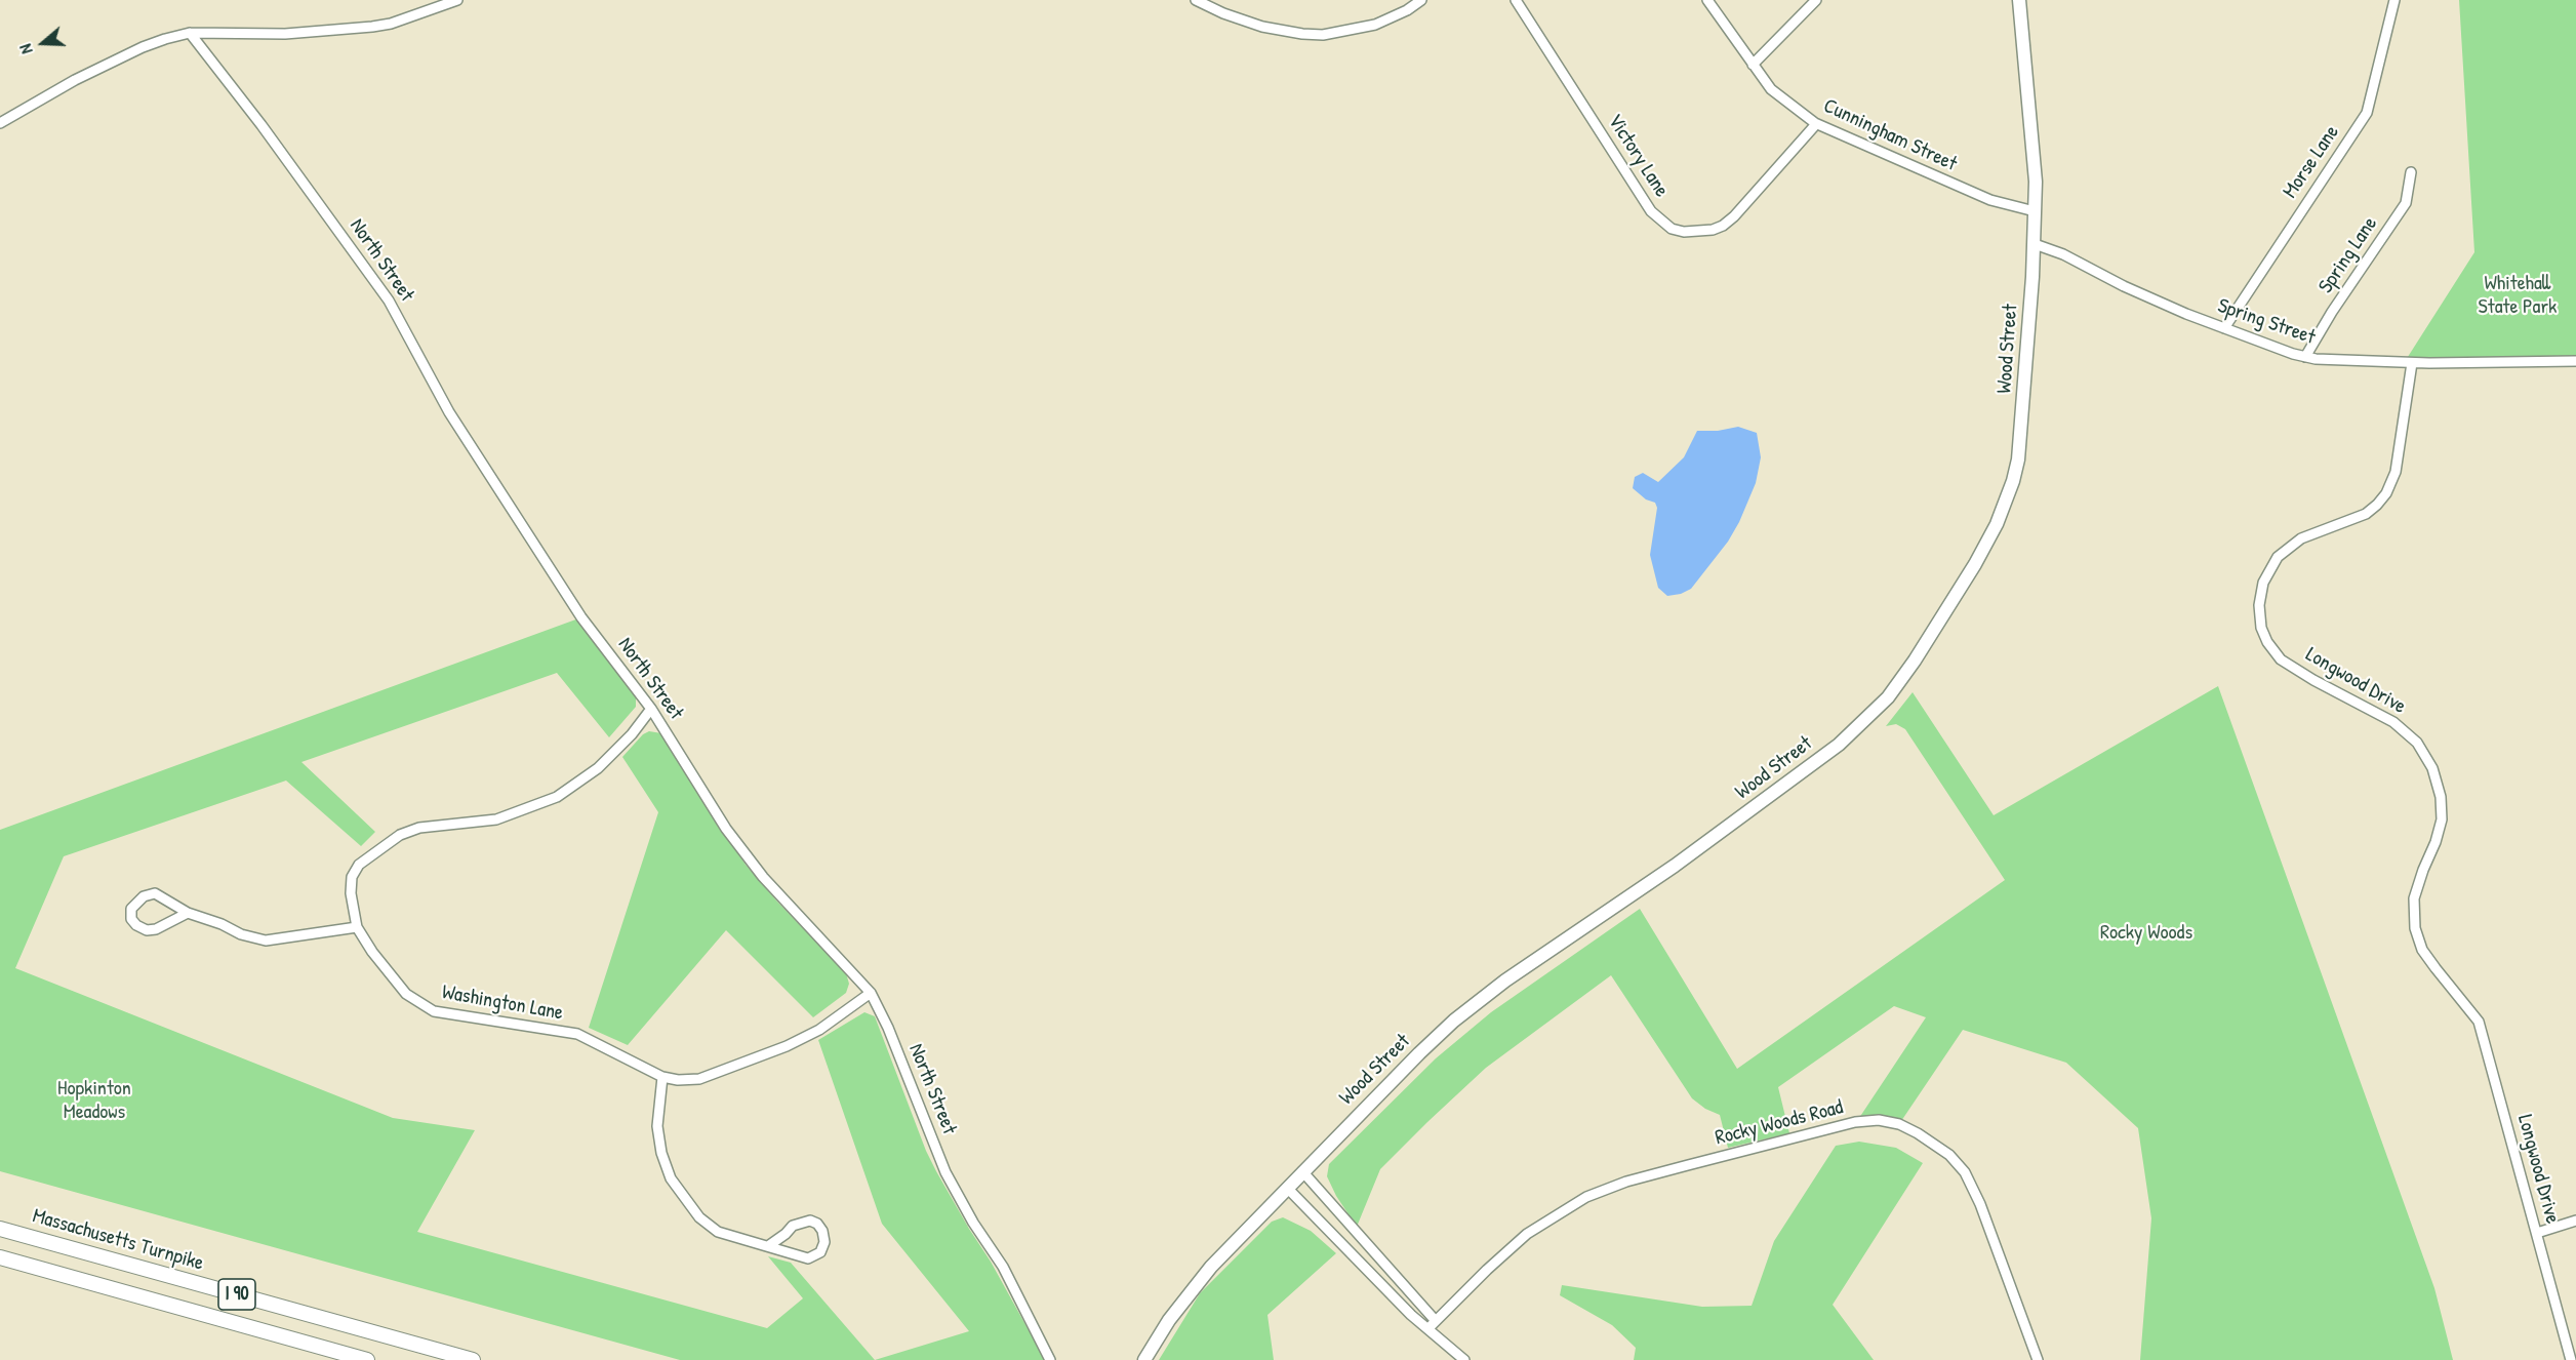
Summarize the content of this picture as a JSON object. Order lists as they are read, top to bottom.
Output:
{
  "streets": {
    "highway": ["Massachusetts Turnpike", "I 90"],
    "main road": ["Wood Street"],
    "street": [
      "Cunningham Street",
      "Victory Lane",
      "Morse Lane",
      "Spring Lane",
      "North Street",
      "Spring Street",
      "Longwood Drive",
      "Washington Lane",
      "Rocky Woods Road"
    ]
  },
  "crossings": [
    ["Cunningham Street", "Victory Lane"],
    ["Cunningham Street", "Wood Street"],
    ["Morse Lane", "Spring Street"],
    ["Spring Lane", "Spring Street"],
    ["North Street", "Washington Lane"],
    ["Spring Street", "Wood Street"],
    ["Spring Street", "Longwood Drive"]
  ],
  "parks": ["Whitehall State Park", "Rocky Woods", "Hopkinton Meadows"],
  "north": "left"
}
